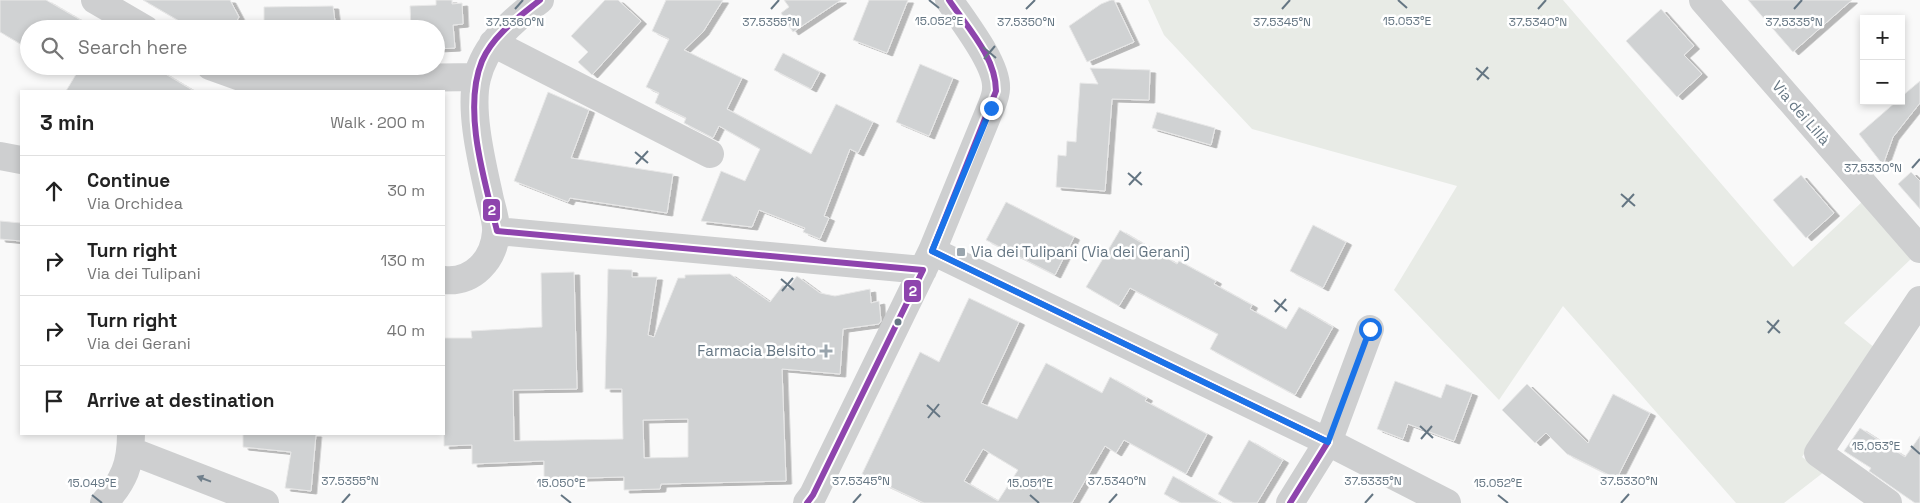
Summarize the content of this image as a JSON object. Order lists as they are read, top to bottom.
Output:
{
  "streets": {
    "street": ["Via dei Lillà"]
  },
  "places": {
    "transit": ["Via dei Tulipani (Via dei Gerani)"],
    "health": ["Farmacia Belsito"]
  },
  "lines": ["transit line 2"],
  "page": {
    "map_buttons": ["+", "−"],
    "search": "Search here",
    "heading": ["3 min", "Walk · 200 m"],
    "list": [
      ["Continue", "Via Orchidea", "30 m"],
      ["Turn right", "Via dei Tulipani", "130 m"],
      ["Turn right", "Via dei Gerani", "40 m"],
      "Arrive at destination"
    ]
  },
  "coordinates": [
    "15.052°E",
    "15.053°E",
    "37.5360°N",
    "37.5355°N",
    "37.5350°N",
    "37.5345°N",
    "37.5340°N",
    "37.5335°N",
    "37.5330°N",
    "15.049°E",
    "15.050°E",
    "15.051°E"
  ]
}
